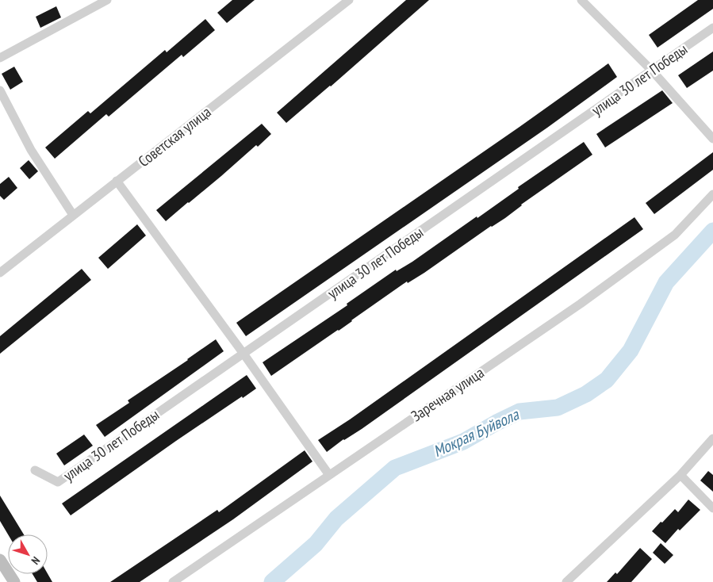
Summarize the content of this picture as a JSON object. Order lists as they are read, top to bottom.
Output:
{
  "streets": {
    "street": ["улица 30 лет Победы", "Советская улица", "Заречная улица"]
  },
  "water": ["Мокрая Буйвола"],
  "north": "bottom right"
}
